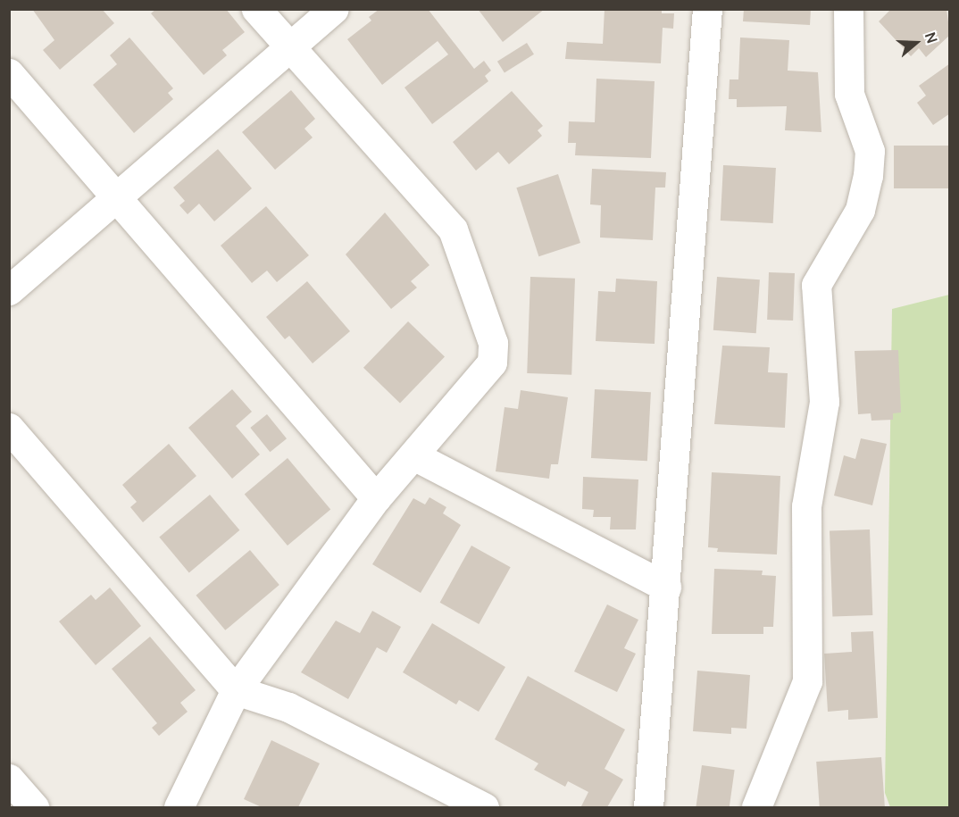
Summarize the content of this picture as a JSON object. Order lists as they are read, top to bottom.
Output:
{
  "north": "right"
}
